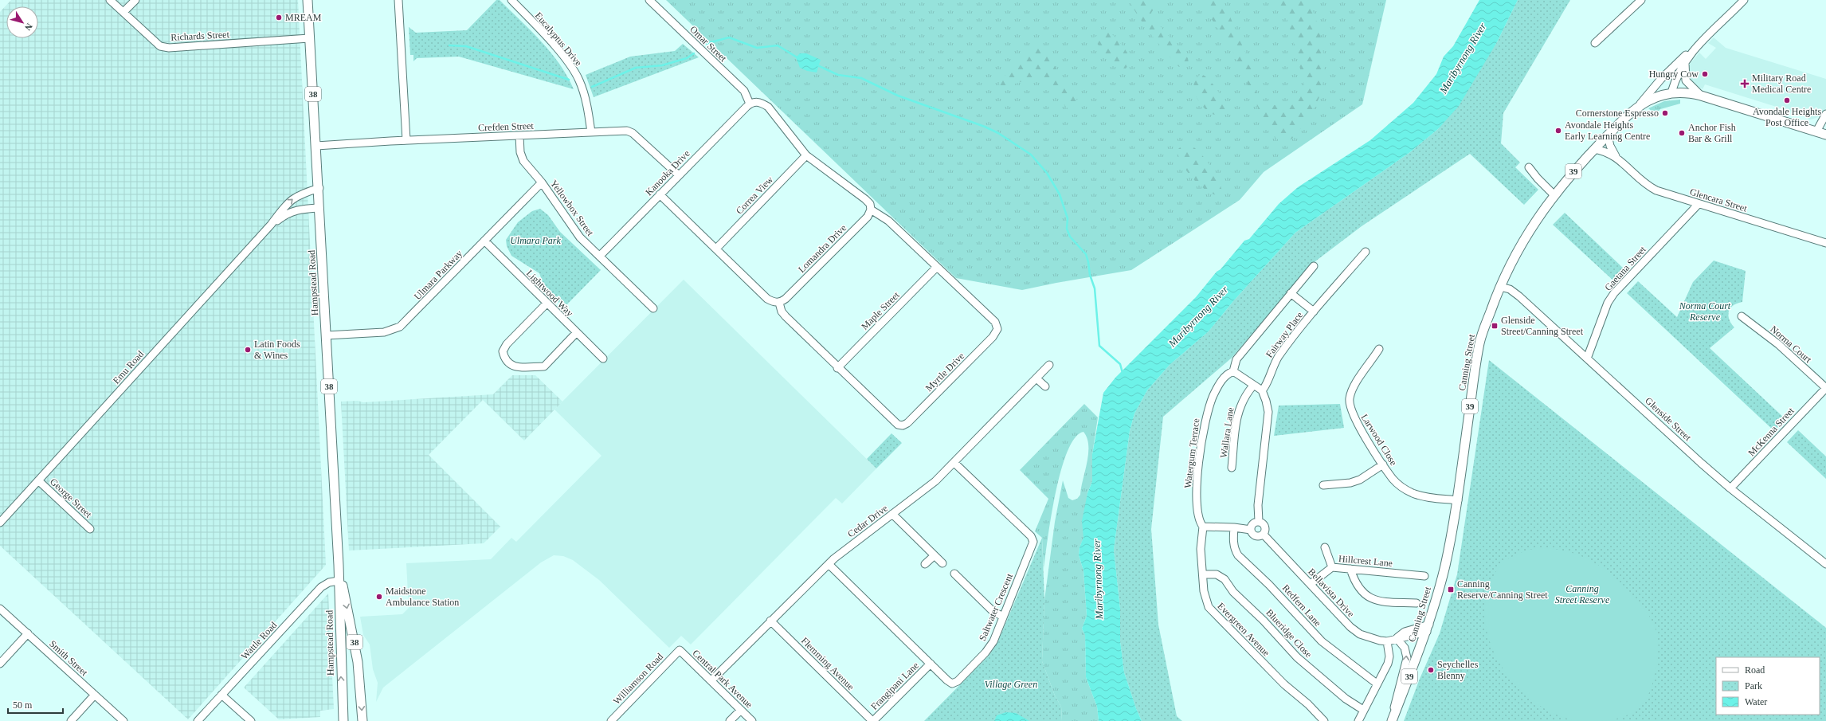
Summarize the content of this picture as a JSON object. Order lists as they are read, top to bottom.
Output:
{
  "streets": {
    "main road": [
      "38",
      "39",
      "Hampstead Road",
      "Canning Street"
    ],
    "street": [
      "Richards Street",
      "Eucalyptus Drive",
      "Omar Street",
      "Crefden Street",
      "Kanooka Drive",
      "Correa View",
      "Glencara Street",
      "Yellowbox Street",
      "Lomandra Drive",
      "Gaetana Street",
      "Ulmara Parkway",
      "Lightwood Way",
      "Maple Street",
      "Fairway Place",
      "Norma Court",
      "Emu Road",
      "Myrtle Drive",
      "Glenside Street",
      "McKenna Street",
      "Wallara Lane",
      "Larwood Close",
      "Watergum Terrace",
      "George Street",
      "Cedar Drive",
      "Hillcrest Lane",
      "Bellavista Drive",
      "Redfern Lane",
      "Saltwater Crescent",
      "Evergreen Avenue",
      "Blueridge Close",
      "Wattle Road",
      "Smith Street",
      "Flemming Avenue",
      "Williamson Road",
      "Central Park Avenue",
      "Frangipani Lane"
    ]
  },
  "crossings": [
    ["Richards Street", "Hampstead Road"],
    ["Eucalyptus Drive", "Crefden Street"],
    ["Omar Street", "Kanooka Drive"],
    ["Crefden Street", "Kanooka Drive"],
    ["Crefden Street", "Yellowbox Street"],
    ["Crefden Street", "Hampstead Road"],
    ["39", "Canning Street"],
    ["Kanooka Drive", "Yellowbox Street"],
    ["Glencara Street", "Gaetana Street"],
    ["Glencara Street", "Canning Street"],
    ["Yellowbox Street", "Ulmara Parkway"],
    ["Lomandra Drive", "Myrtle Drive"],
    ["Gaetana Street", "Glenside Street"],
    ["Ulmara Parkway", "Hampstead Road"],
    ["Ulmara Parkway", "Lightwood Way"],
    ["Hampstead Road", "Emu Road"],
    ["Hampstead Road", "Wattle Road"],
    ["Maple Street", "Myrtle Drive"],
    ["Norma Court", "McKenna Street"],
    ["Canning Street", "Glenside Street"],
    ["Canning Street", "Larwood Close"],
    ["Emu Road", "George Street"],
    ["Glenside Street", "McKenna Street"],
    ["Watergum Terrace", "Evergreen Avenue"],
    ["Cedar Drive", "Saltwater Crescent"],
    ["Cedar Drive", "Flemming Avenue"],
    ["Cedar Drive", "Central Park Avenue"],
    ["Hillcrest Lane", "Bellavista Drive"],
    ["Saltwater Crescent", "Frangipani Lane"],
    ["Evergreen Avenue", "Blueridge Close"],
    ["Flemming Avenue", "Frangipani Lane"],
    ["Williamson Road", "Central Park Avenue"]
  ],
  "water": ["Maribyrnong River"],
  "parks": [
    "Ulmara Park",
    "Norma Court Reserve",
    "Canning Street Reserve",
    "Village Green"
  ],
  "places": {
    "other": [
      "MREAM",
      "Hungry Cow",
      "Avondale Heights Post Office",
      "Cornerstone Espresso",
      "Avondale Heights Early Learning Centre",
      "Anchor Fish Bar & Grill",
      "Latin Foods & Wines",
      "Maidstone Ambulance Station",
      "Seychelles Blenny"
    ],
    "health": ["Military Road Medical Centre"],
    "transit": ["Glenside Street/Canning Street", "Canning Reserve/Canning Street"]
  },
  "legend": ["Road", "Park", "Water"],
  "scale_bar": "50 m",
  "north": "bottom right"
}
